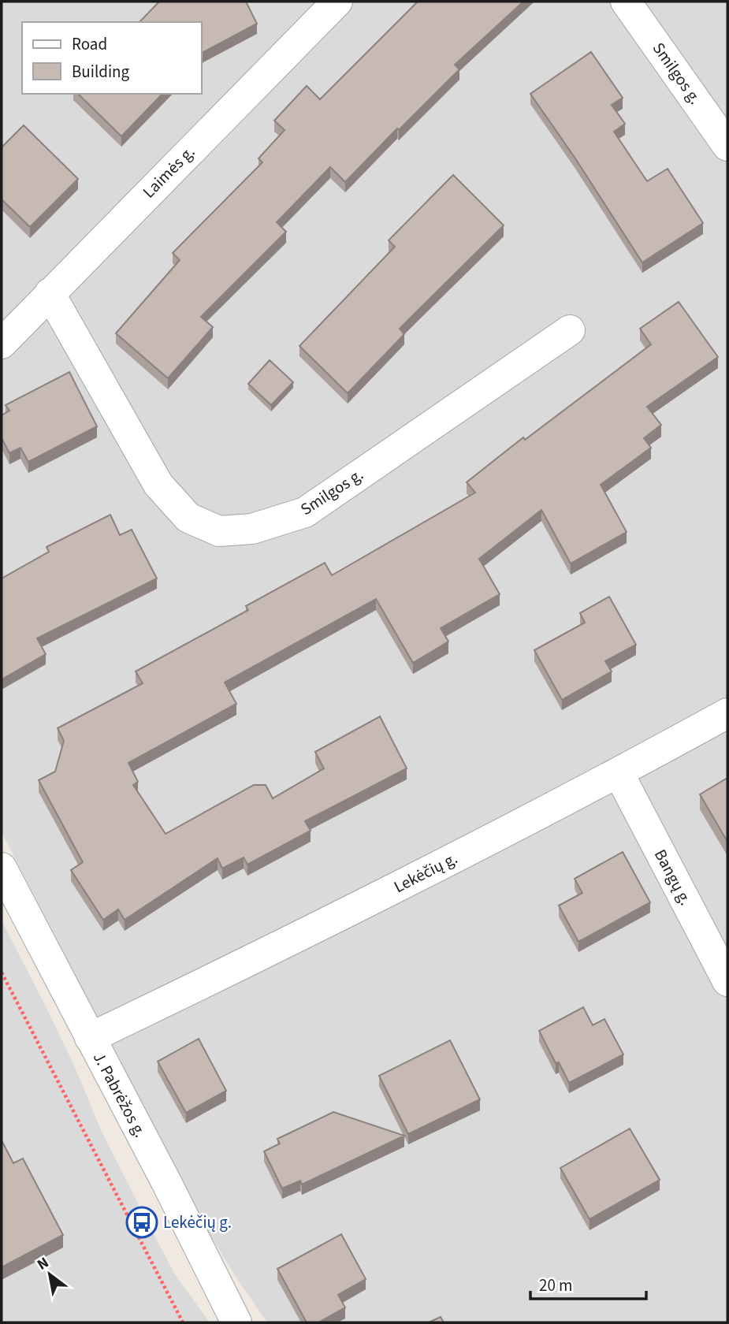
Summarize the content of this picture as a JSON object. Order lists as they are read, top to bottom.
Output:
{
  "streets": {
    "street": [
      "Smilgos g.",
      "Laimės g.",
      "Lekėčių g.",
      "Bangų g.",
      "J. Pabrėžos g."
    ]
  },
  "crossings": [
    ["Smilgos g.", "Laimės g."],
    ["Lekėčių g.", "Bangų g."],
    ["Lekėčių g.", "J. Pabrėžos g."]
  ],
  "places": {
    "bus stop": ["Lekėčių g."]
  },
  "legend": ["Road", "Building"],
  "scale_bar": "20 m",
  "north": "top left"
}
